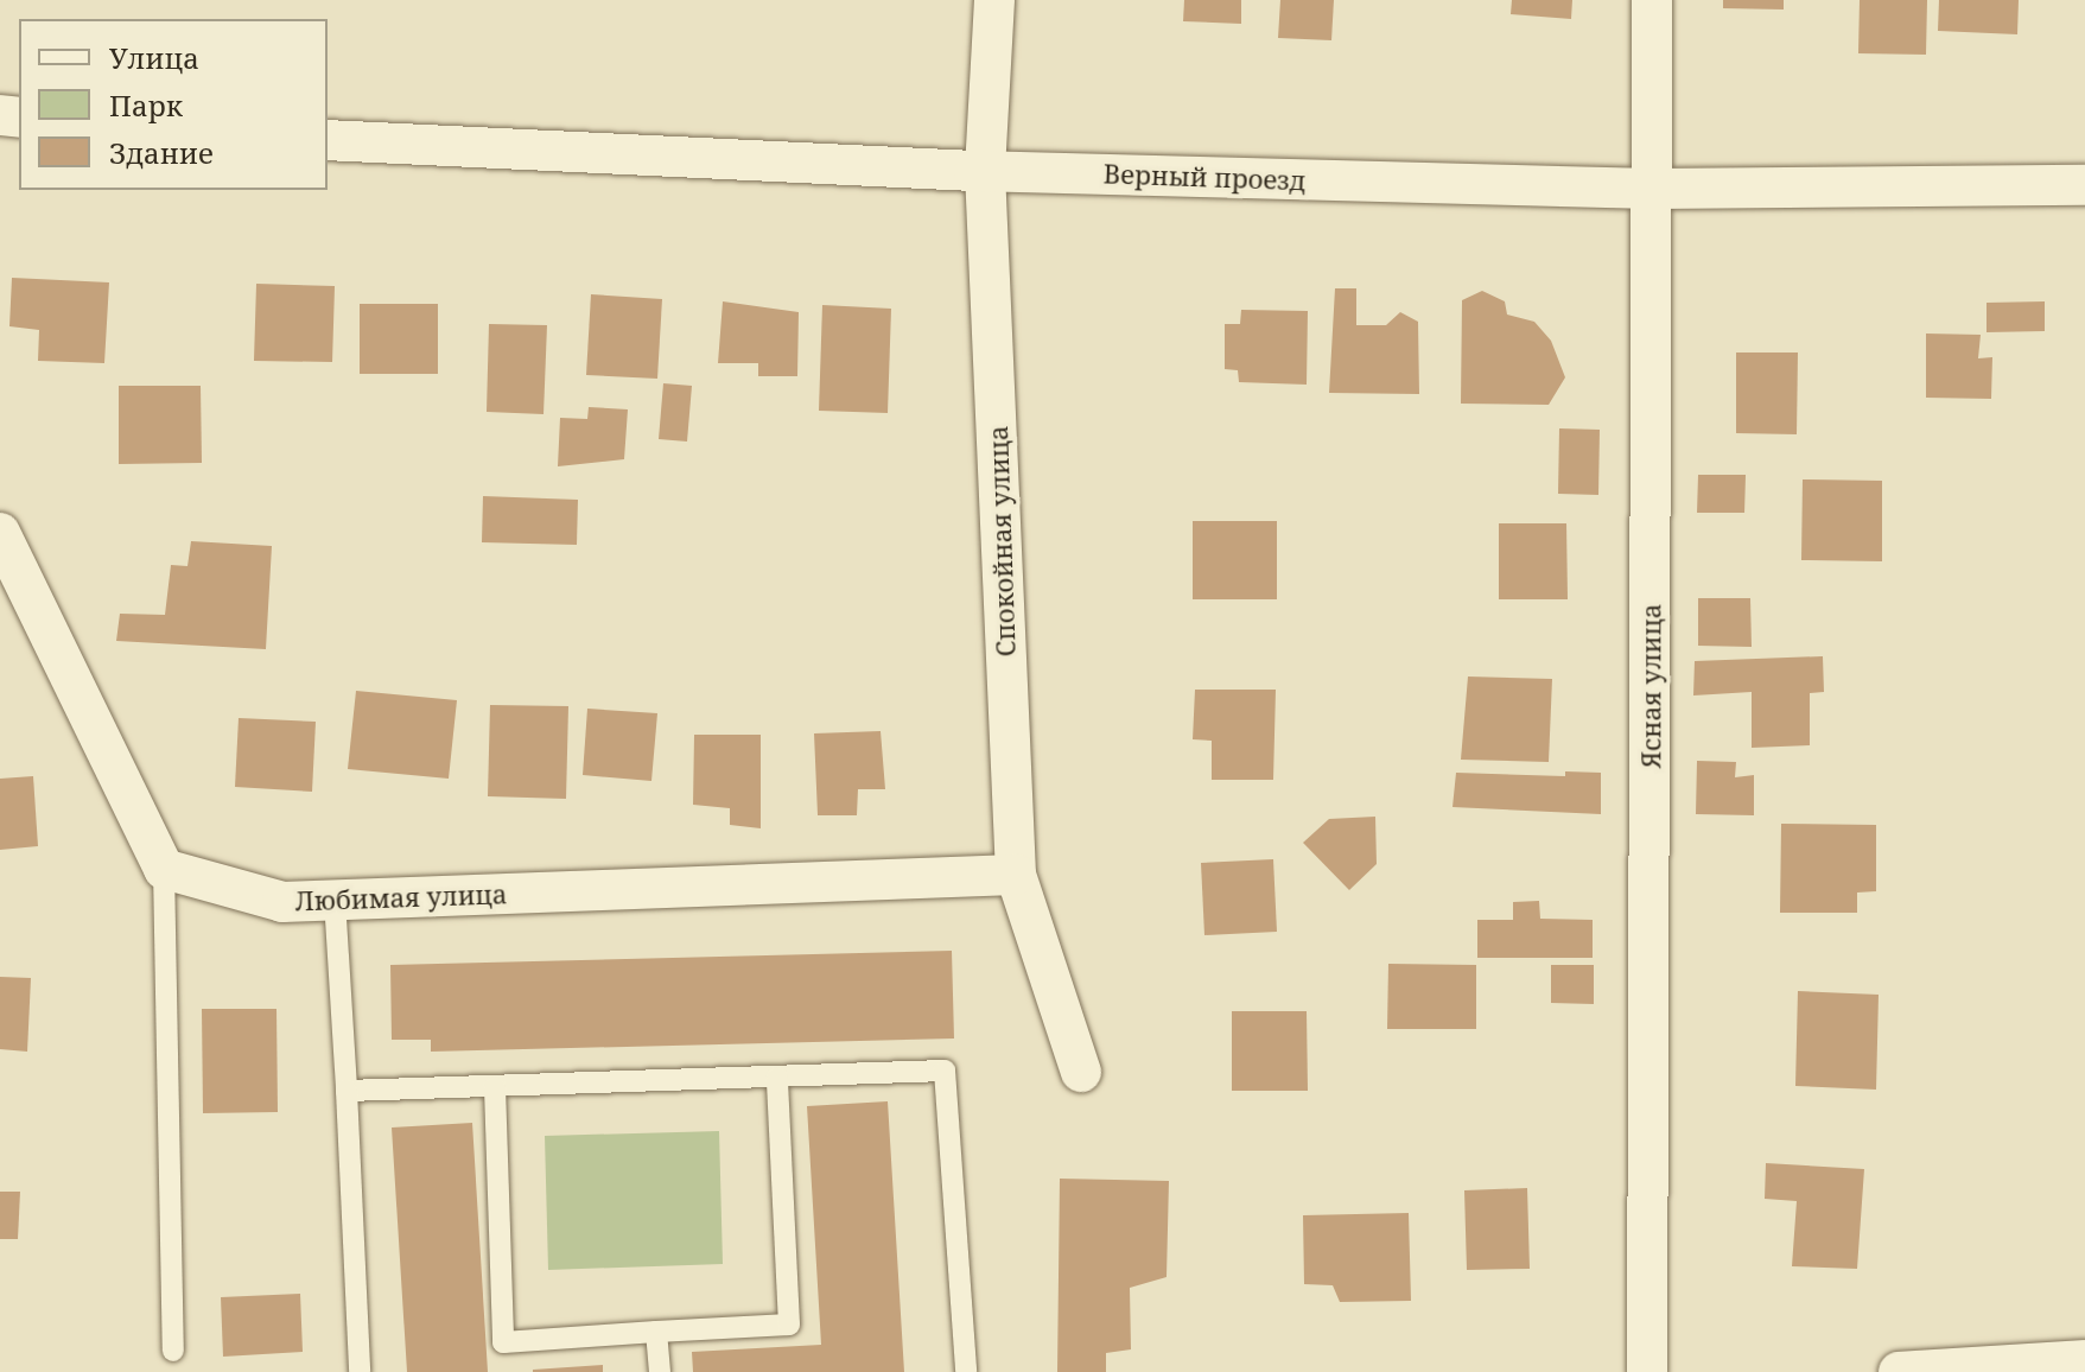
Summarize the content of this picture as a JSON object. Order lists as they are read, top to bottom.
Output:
{
  "streets": {
    "street": [
      "Верный проезд",
      "Спокойная улица",
      "Ясная улица",
      "Любимая улица"
    ]
  },
  "crossings": [
    ["Верный проезд", "Спокойная улица"],
    ["Верный проезд", "Ясная улица"],
    ["Спокойная улица", "Любимая улица"]
  ],
  "legend": ["Улица", "Парк", "Здание"]
}
